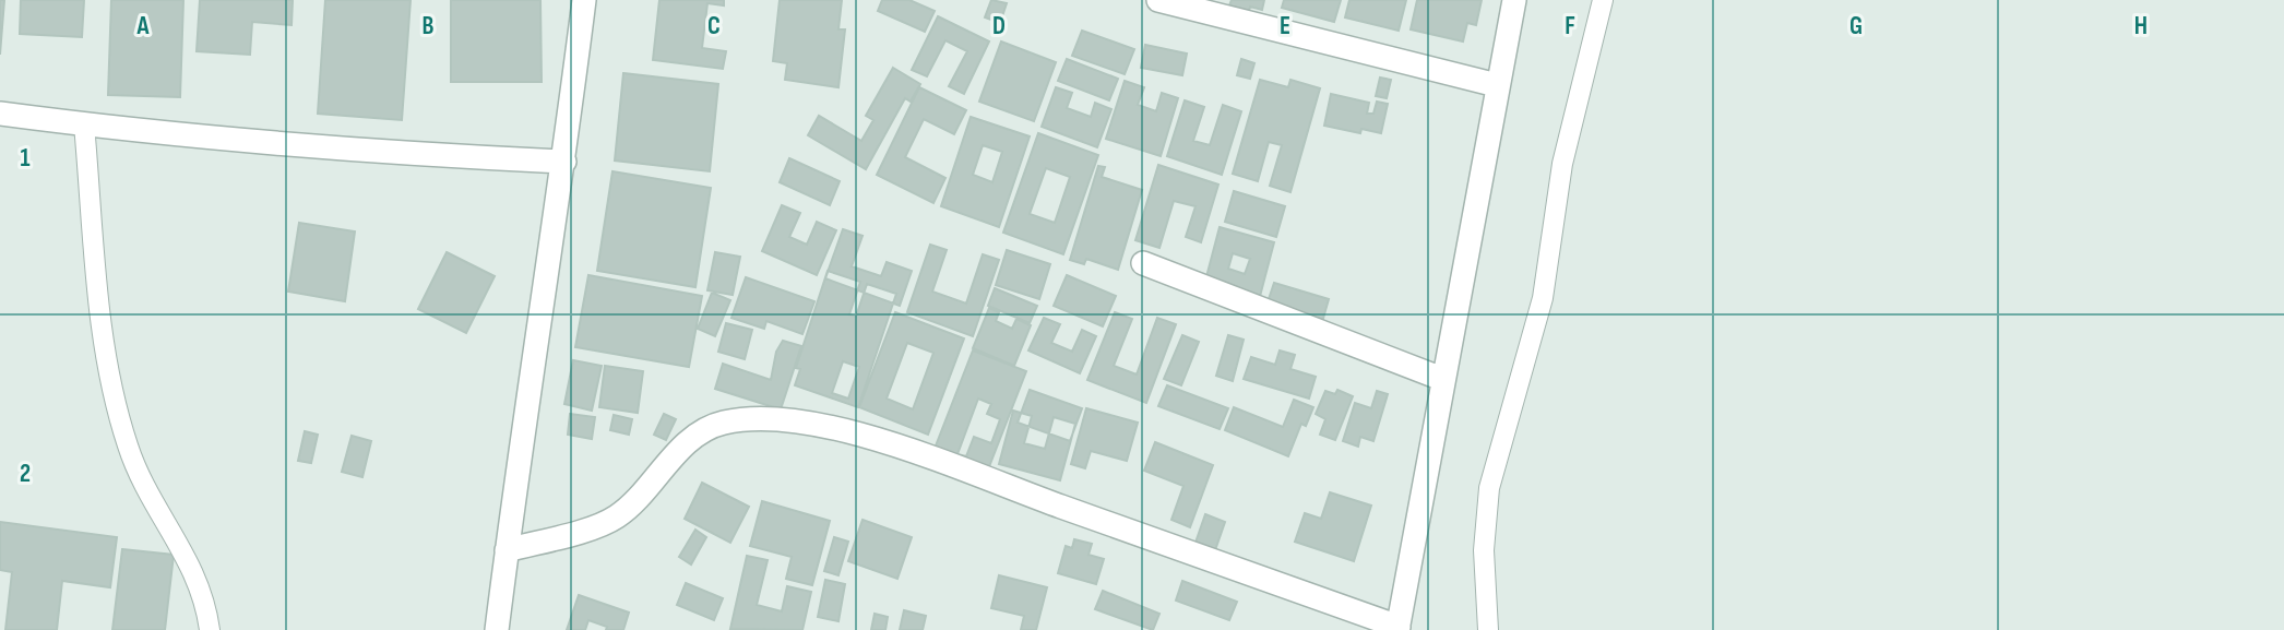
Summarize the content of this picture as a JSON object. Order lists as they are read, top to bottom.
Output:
{
  "grid": {
    "columns": [
      "A",
      "B",
      "C",
      "D",
      "E",
      "F",
      "G",
      "H"
    ],
    "rows": ["1", "2"]
  }
}
